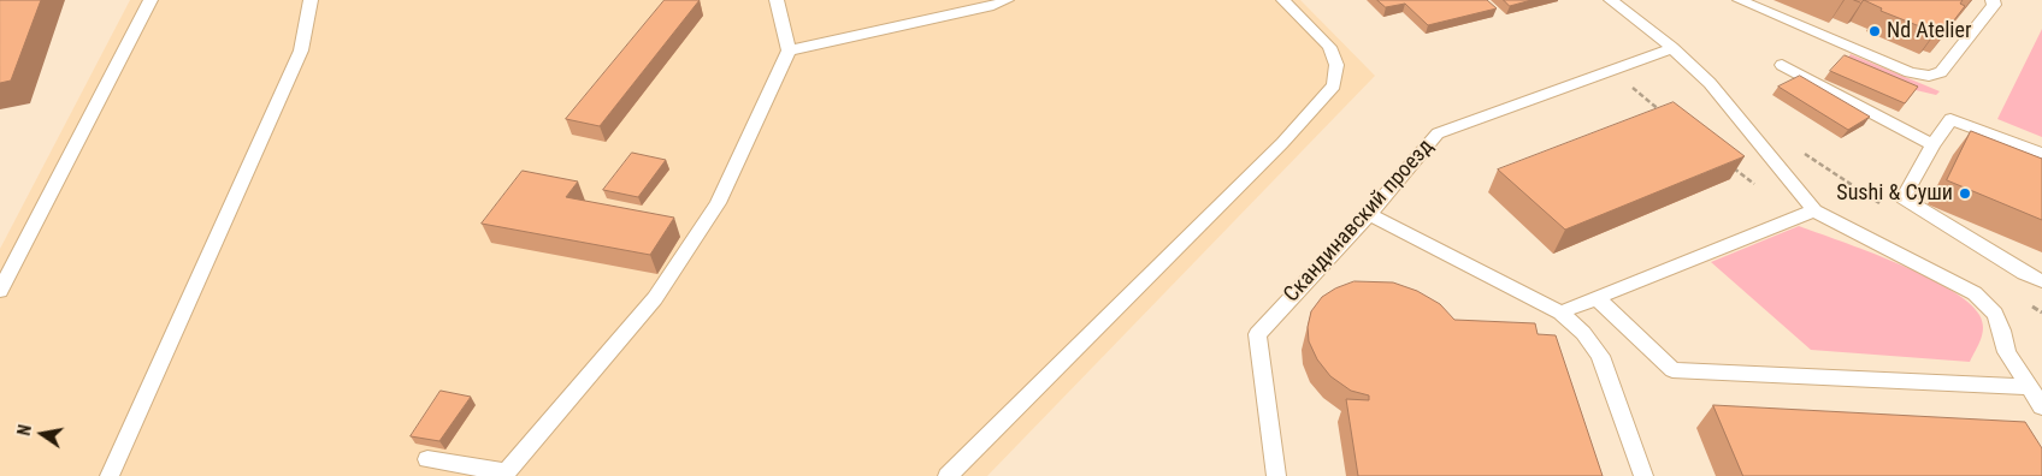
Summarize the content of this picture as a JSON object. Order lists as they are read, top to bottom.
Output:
{
  "streets": {
    "lane": ["Скандинавский проезд"]
  },
  "places": ["Nd Atelier", "Sushi & Суши"],
  "north": "left"
}
